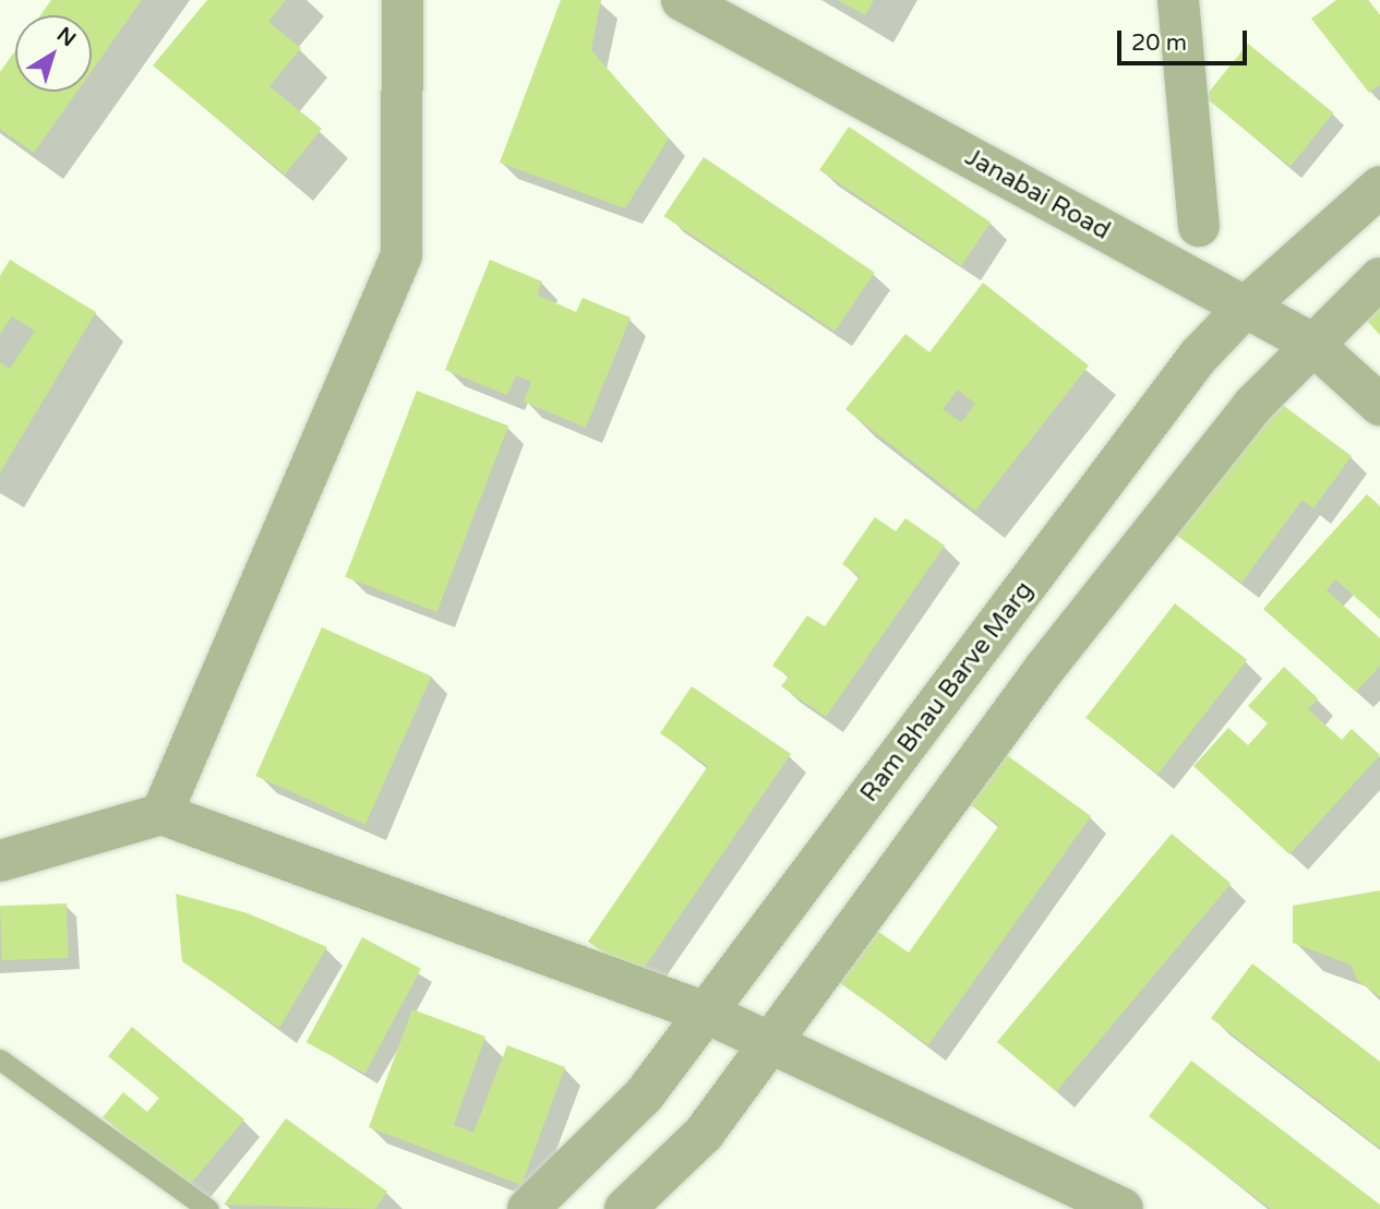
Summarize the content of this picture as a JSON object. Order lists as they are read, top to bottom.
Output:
{
  "streets": {
    "street": ["Janabai Road", "Ram Bhau Barve Marg"]
  },
  "crossings": [
    ["Janabai Road", "Ram Bhau Barve Marg"]
  ],
  "scale_bar": "20 m",
  "north": "top right"
}
